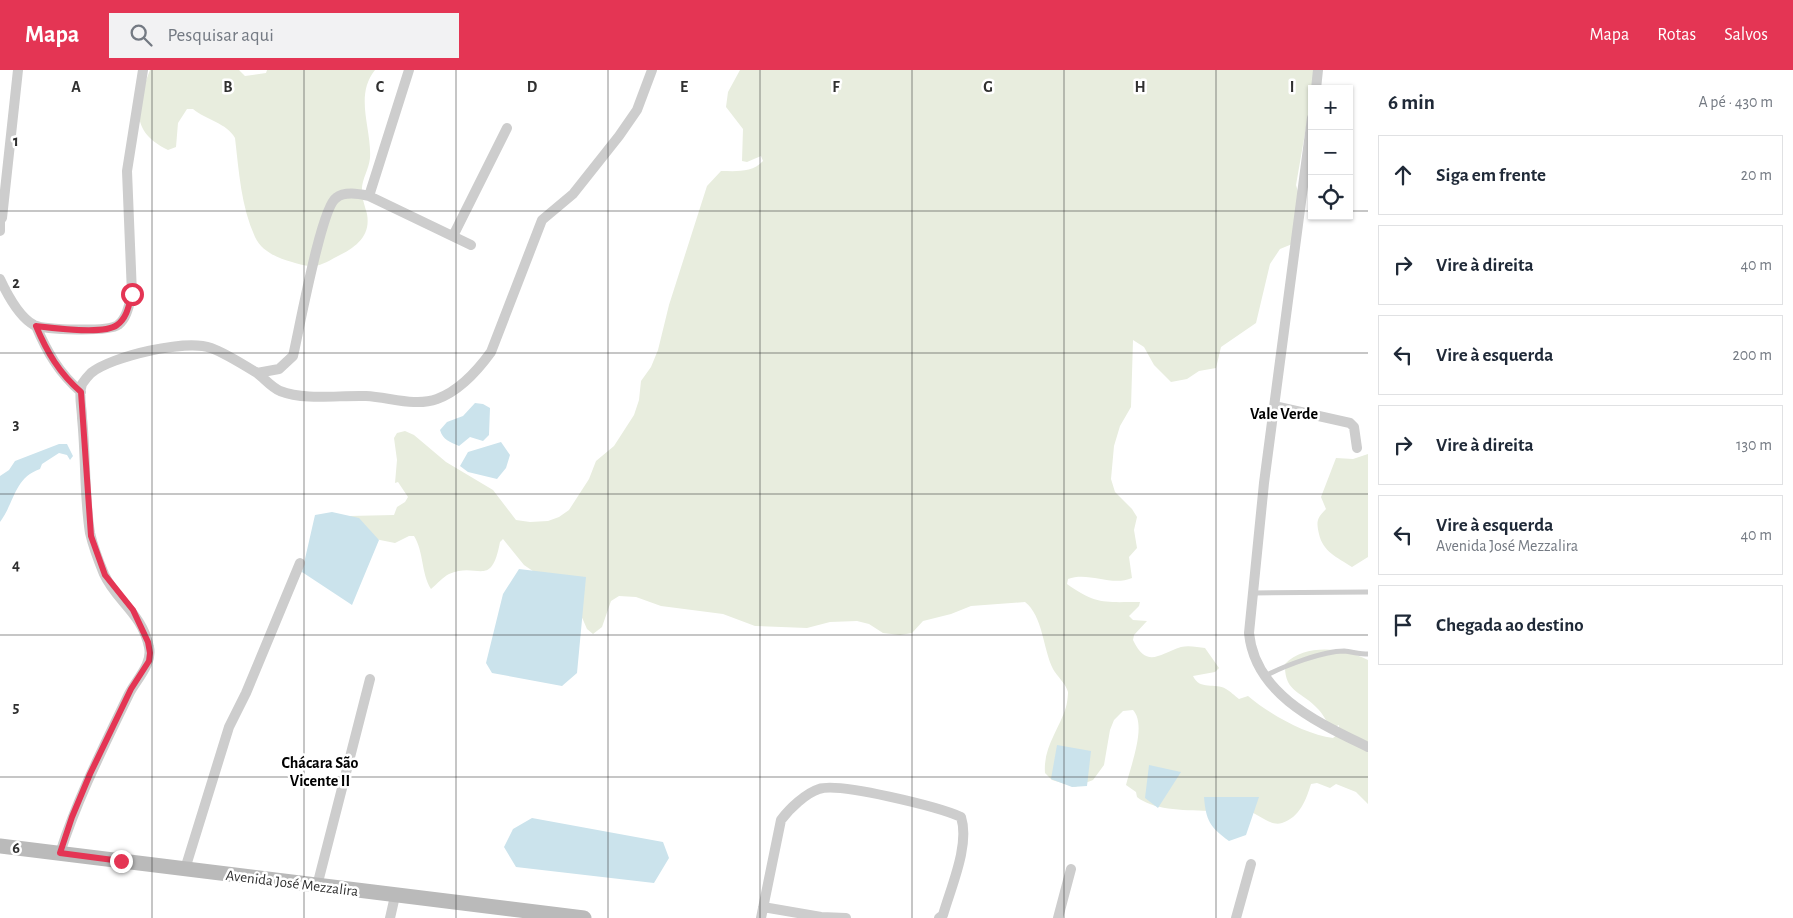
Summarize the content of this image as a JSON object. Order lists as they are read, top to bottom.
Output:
{
  "streets": {
    "main road": ["Avenida José Mezzalira"]
  },
  "districts": ["Vale Verde", "Chácara São Vicente II"],
  "page": {
    "header": "Mapa",
    "search": "Pesquisar aqui",
    "nav": ["Mapa", "Rotas", "Salvos"],
    "heading": ["6 min", "A pé · 430 m"],
    "map_buttons": ["+", "−"],
    "list": [
      ["Siga em frente", "20 m"],
      ["Vire à direita", "40 m"],
      ["Vire à esquerda", "200 m"],
      ["Vire à direita", "130 m"],
      ["Vire à esquerda", "Avenida José Mezzalira", "40 m"],
      "Chegada ao destino"
    ]
  },
  "grid": {
    "columns": [
      "A",
      "B",
      "C",
      "D",
      "E",
      "F",
      "G",
      "H",
      "I"
    ],
    "rows": [
      "1",
      "2",
      "3",
      "4",
      "5",
      "6"
    ]
  }
}
